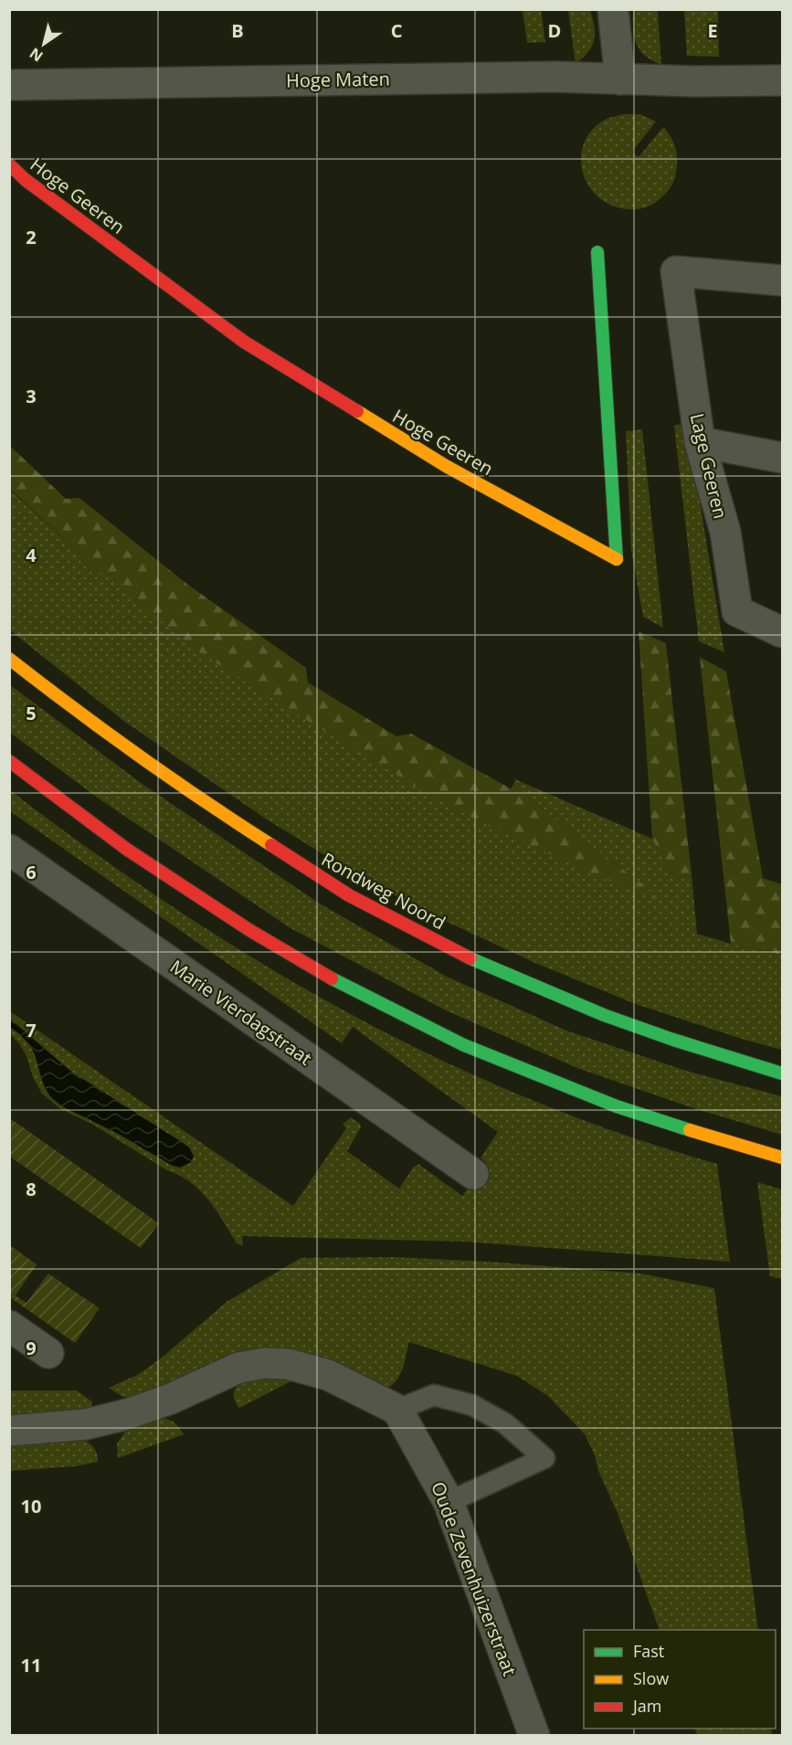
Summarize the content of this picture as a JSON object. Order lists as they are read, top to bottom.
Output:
{
  "streets": {
    "main road": ["Hoge Geeren", "Rondweg Noord"],
    "street": [
      "Hoge Maten",
      "Lage Geeren",
      "Marie Vierdagstraat",
      "Oude Zevenhuizerstraat"
    ]
  },
  "legend": ["Fast", "Slow", "Jam"],
  "north": "bottom left",
  "grid": {
    "columns": [
      "B",
      "C",
      "D",
      "E"
    ],
    "rows": [
      "2",
      "3",
      "4",
      "5",
      "6",
      "7",
      "8",
      "9",
      "10",
      "11"
    ]
  }
}
